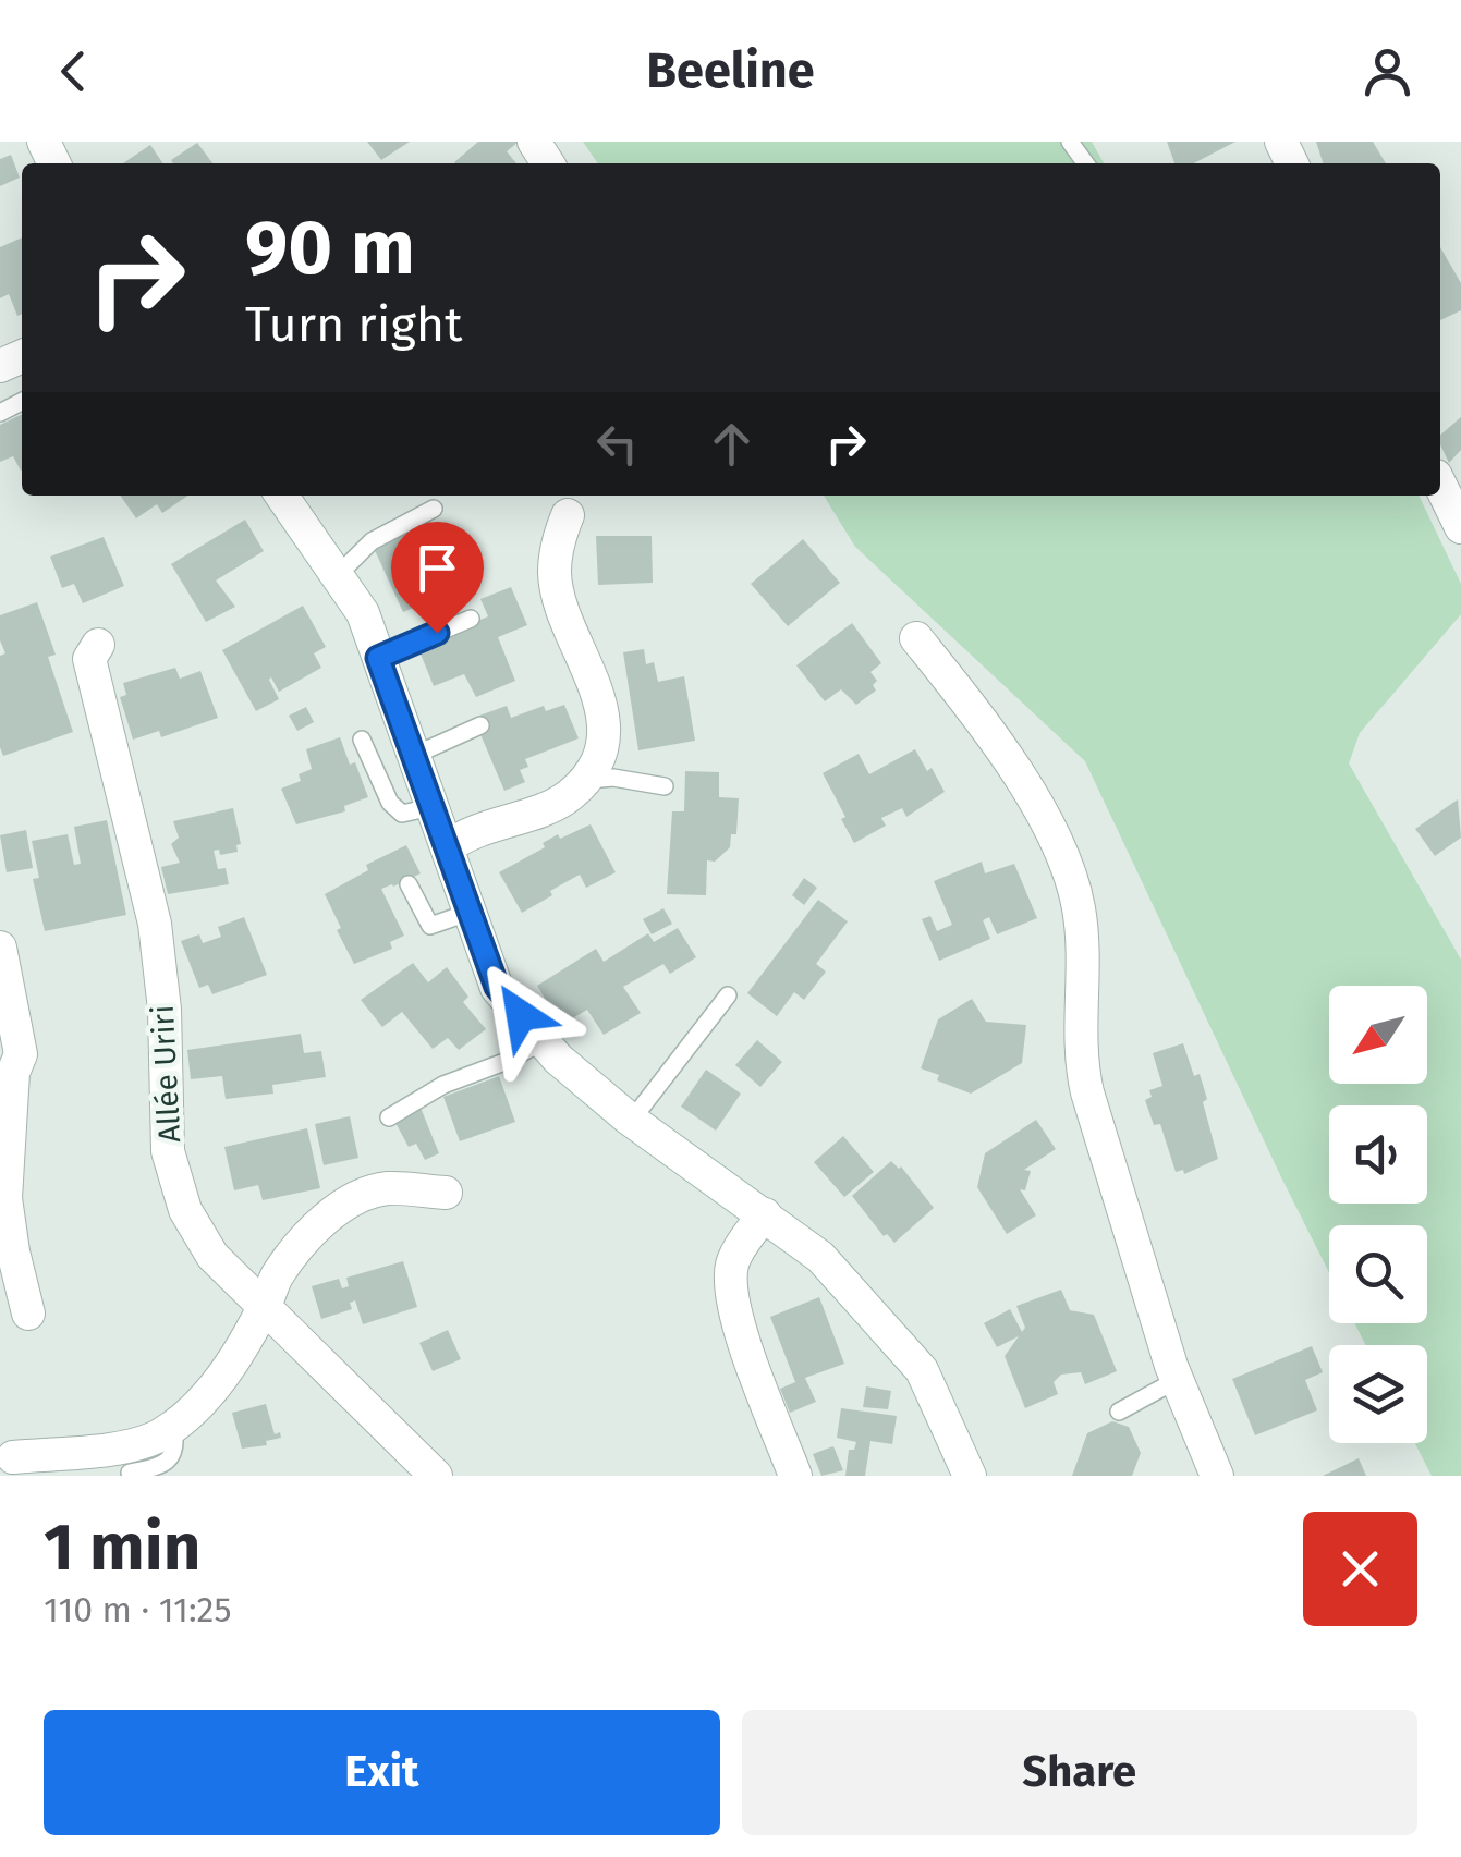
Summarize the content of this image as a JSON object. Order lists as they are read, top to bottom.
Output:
{
  "streets": {
    "street": ["Allée Uriri"]
  },
  "north": "bottom left",
  "page": {
    "header": "Beeline",
    "turn": ["90 m", "Turn right"],
    "heading": ["1 min", "110 m · 11:25"],
    "buttons": ["Exit", "Share"]
  }
}
